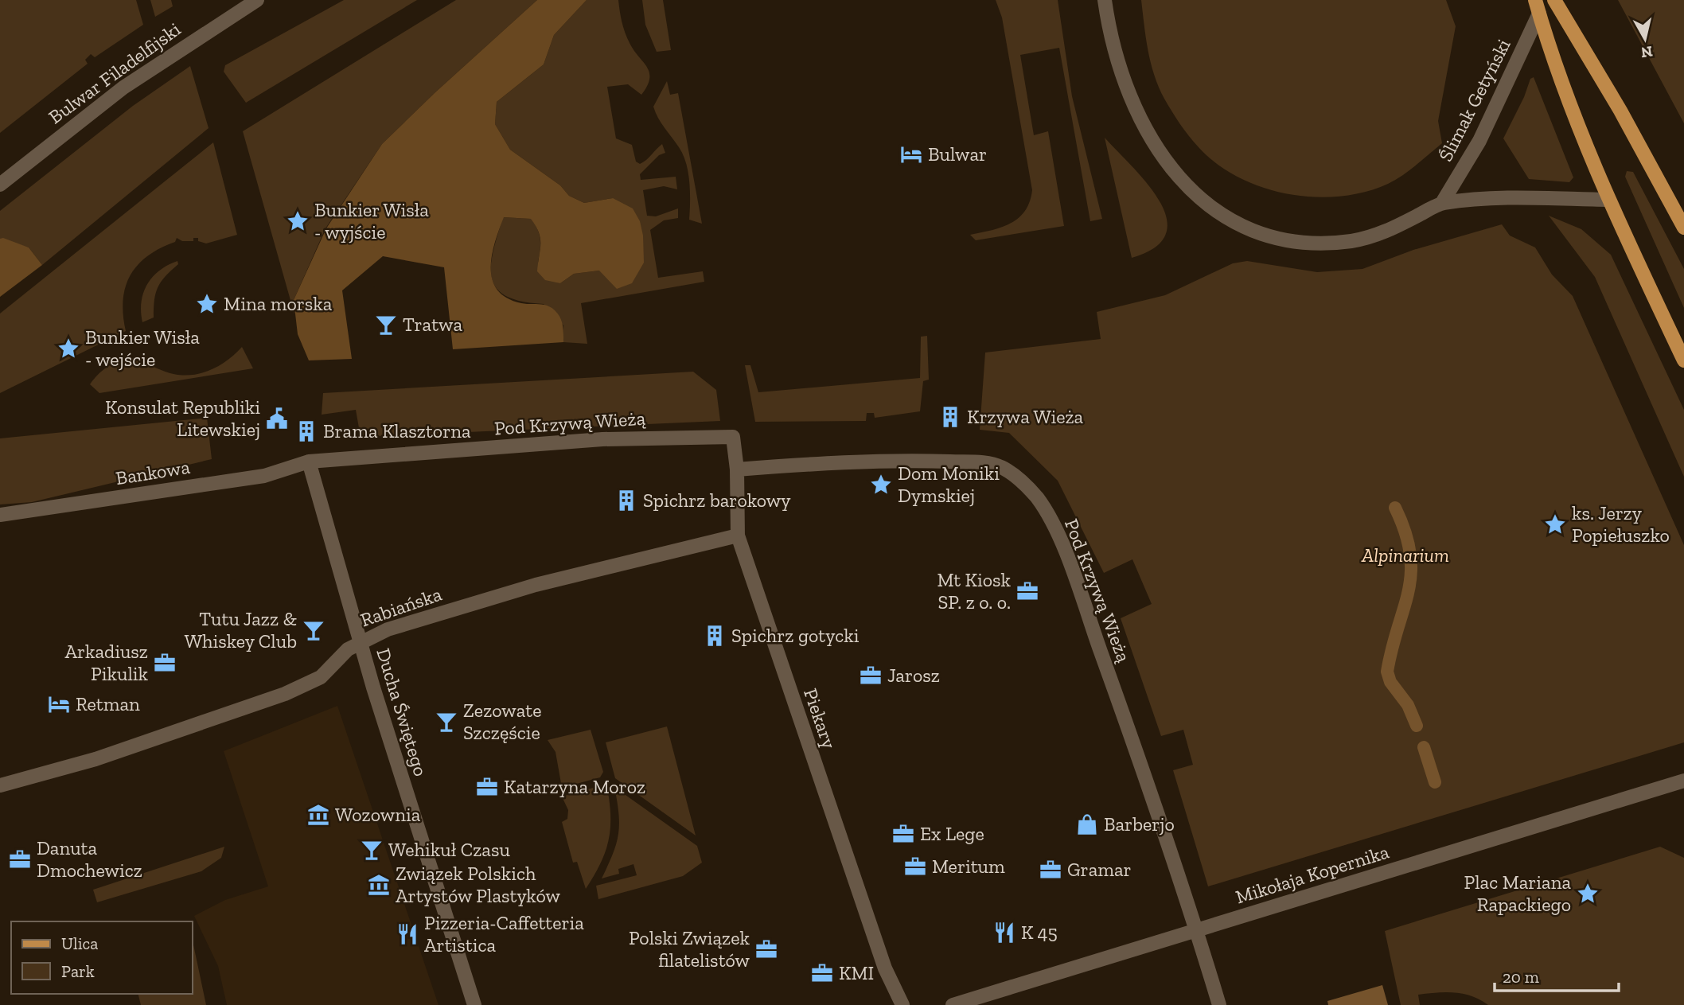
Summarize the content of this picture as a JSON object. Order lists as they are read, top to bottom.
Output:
{
  "streets": {
    "street": [
      "Bulwar Filadelfijski",
      "Ślimak Getyński",
      "Pod Krzywą Wieżą",
      "Bankowa",
      "Rabiańska",
      "Ducha Świętego",
      "Piekary",
      "Mikołaja Kopernika"
    ]
  },
  "crossings": [
    ["Pod Krzywą Wieżą", "Bankowa"],
    ["Pod Krzywą Wieżą", "Ducha Świętego"],
    ["Pod Krzywą Wieżą", "Piekary"],
    ["Pod Krzywą Wieżą", "Mikołaja Kopernika"],
    ["Bankowa", "Ducha Świętego"],
    ["Rabiańska", "Ducha Świętego"],
    ["Rabiańska", "Piekary"]
  ],
  "parks": ["Alpinarium"],
  "places": {
    "hotel": ["Bulwar", "Retman"],
    "place": [
      "Bunkier Wisła - wyjście",
      "Mina morska",
      "Bunkier Wisła - wejście",
      "Dom Moniki Dymskiej",
      "ks. Jerzy Popiełuszko",
      "Plac Mariana Rapackiego"
    ],
    "bar": [
      "Tratwa",
      "Tutu Jazz & Whiskey Club",
      "Zezowate Szczęście",
      "Wehikuł Czasu"
    ],
    "building": [
      "Krzywa Wieża",
      "Brama Klasztorna",
      "Spichrz barokowy",
      "Spichrz gotycki"
    ],
    "public building": ["Konsulat Republiki Litewskiej"],
    "office": [
      "Mt Kiosk SP. z o. o.",
      "Arkadiusz Pikulik",
      "Jarosz",
      "Katarzyna Moroz",
      "Ex Lege",
      "Danuta Dmochewicz",
      "Meritum",
      "Gramar",
      "Polski Związek filatelistów",
      "KMI"
    ],
    "museum": ["Wozownia", "Związek Polskich Artystów Plastyków"],
    "shop": ["Barberjo"],
    "restaurant": ["K 45", "Pizzeria-Caffetteria Artistica"]
  },
  "legend": ["Ulica", "Park"],
  "scale_bar": "20 m",
  "north": "bottom"
}
